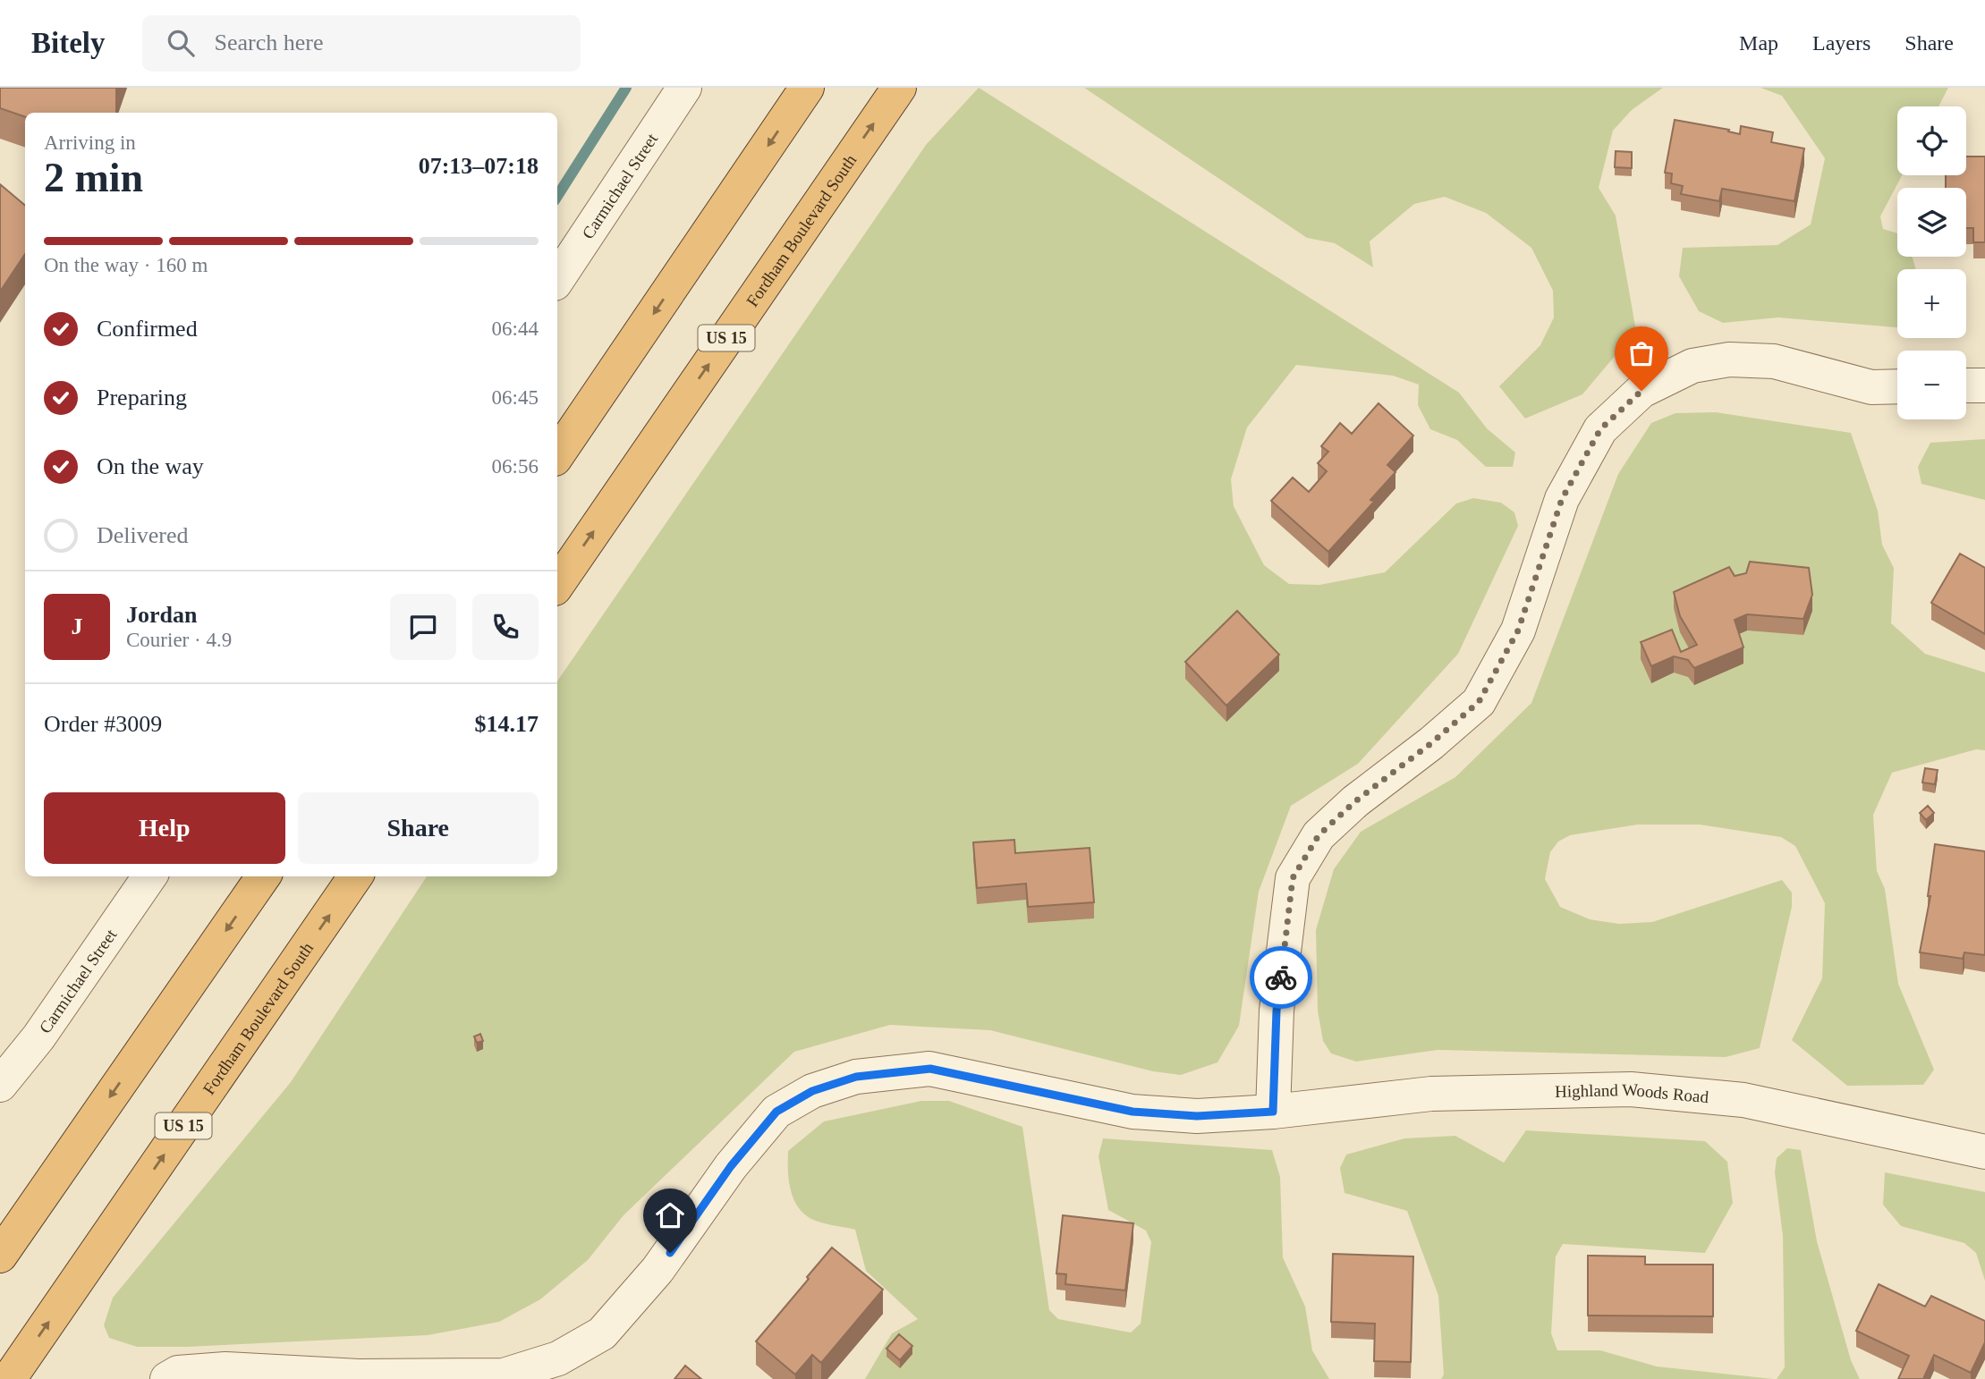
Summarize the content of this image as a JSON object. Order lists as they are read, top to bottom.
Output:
{
  "streets": {
    "highway": ["Fordham Boulevard South", "US 15"],
    "street": ["Carmichael Street", "Highland Woods Road"]
  },
  "page": {
    "header": "Bitely",
    "search": "Search here",
    "nav": ["Map", "Layers", "Share"],
    "map_buttons": ["+", "−"],
    "heading": ["2 min", "Arriving in", "07:13–07:18"],
    "panel": [
      "Jordan",
      "Courier · 4.9",
      "Order #3009",
      "$14.17"
    ],
    "bar": "On the way · 160 m",
    "list": [
      ["Confirmed", "06:44"],
      ["Preparing", "06:45"],
      ["On the way", "06:56"],
      "Delivered"
    ],
    "round": "J",
    "buttons": ["Help", "Share"]
  }
}
